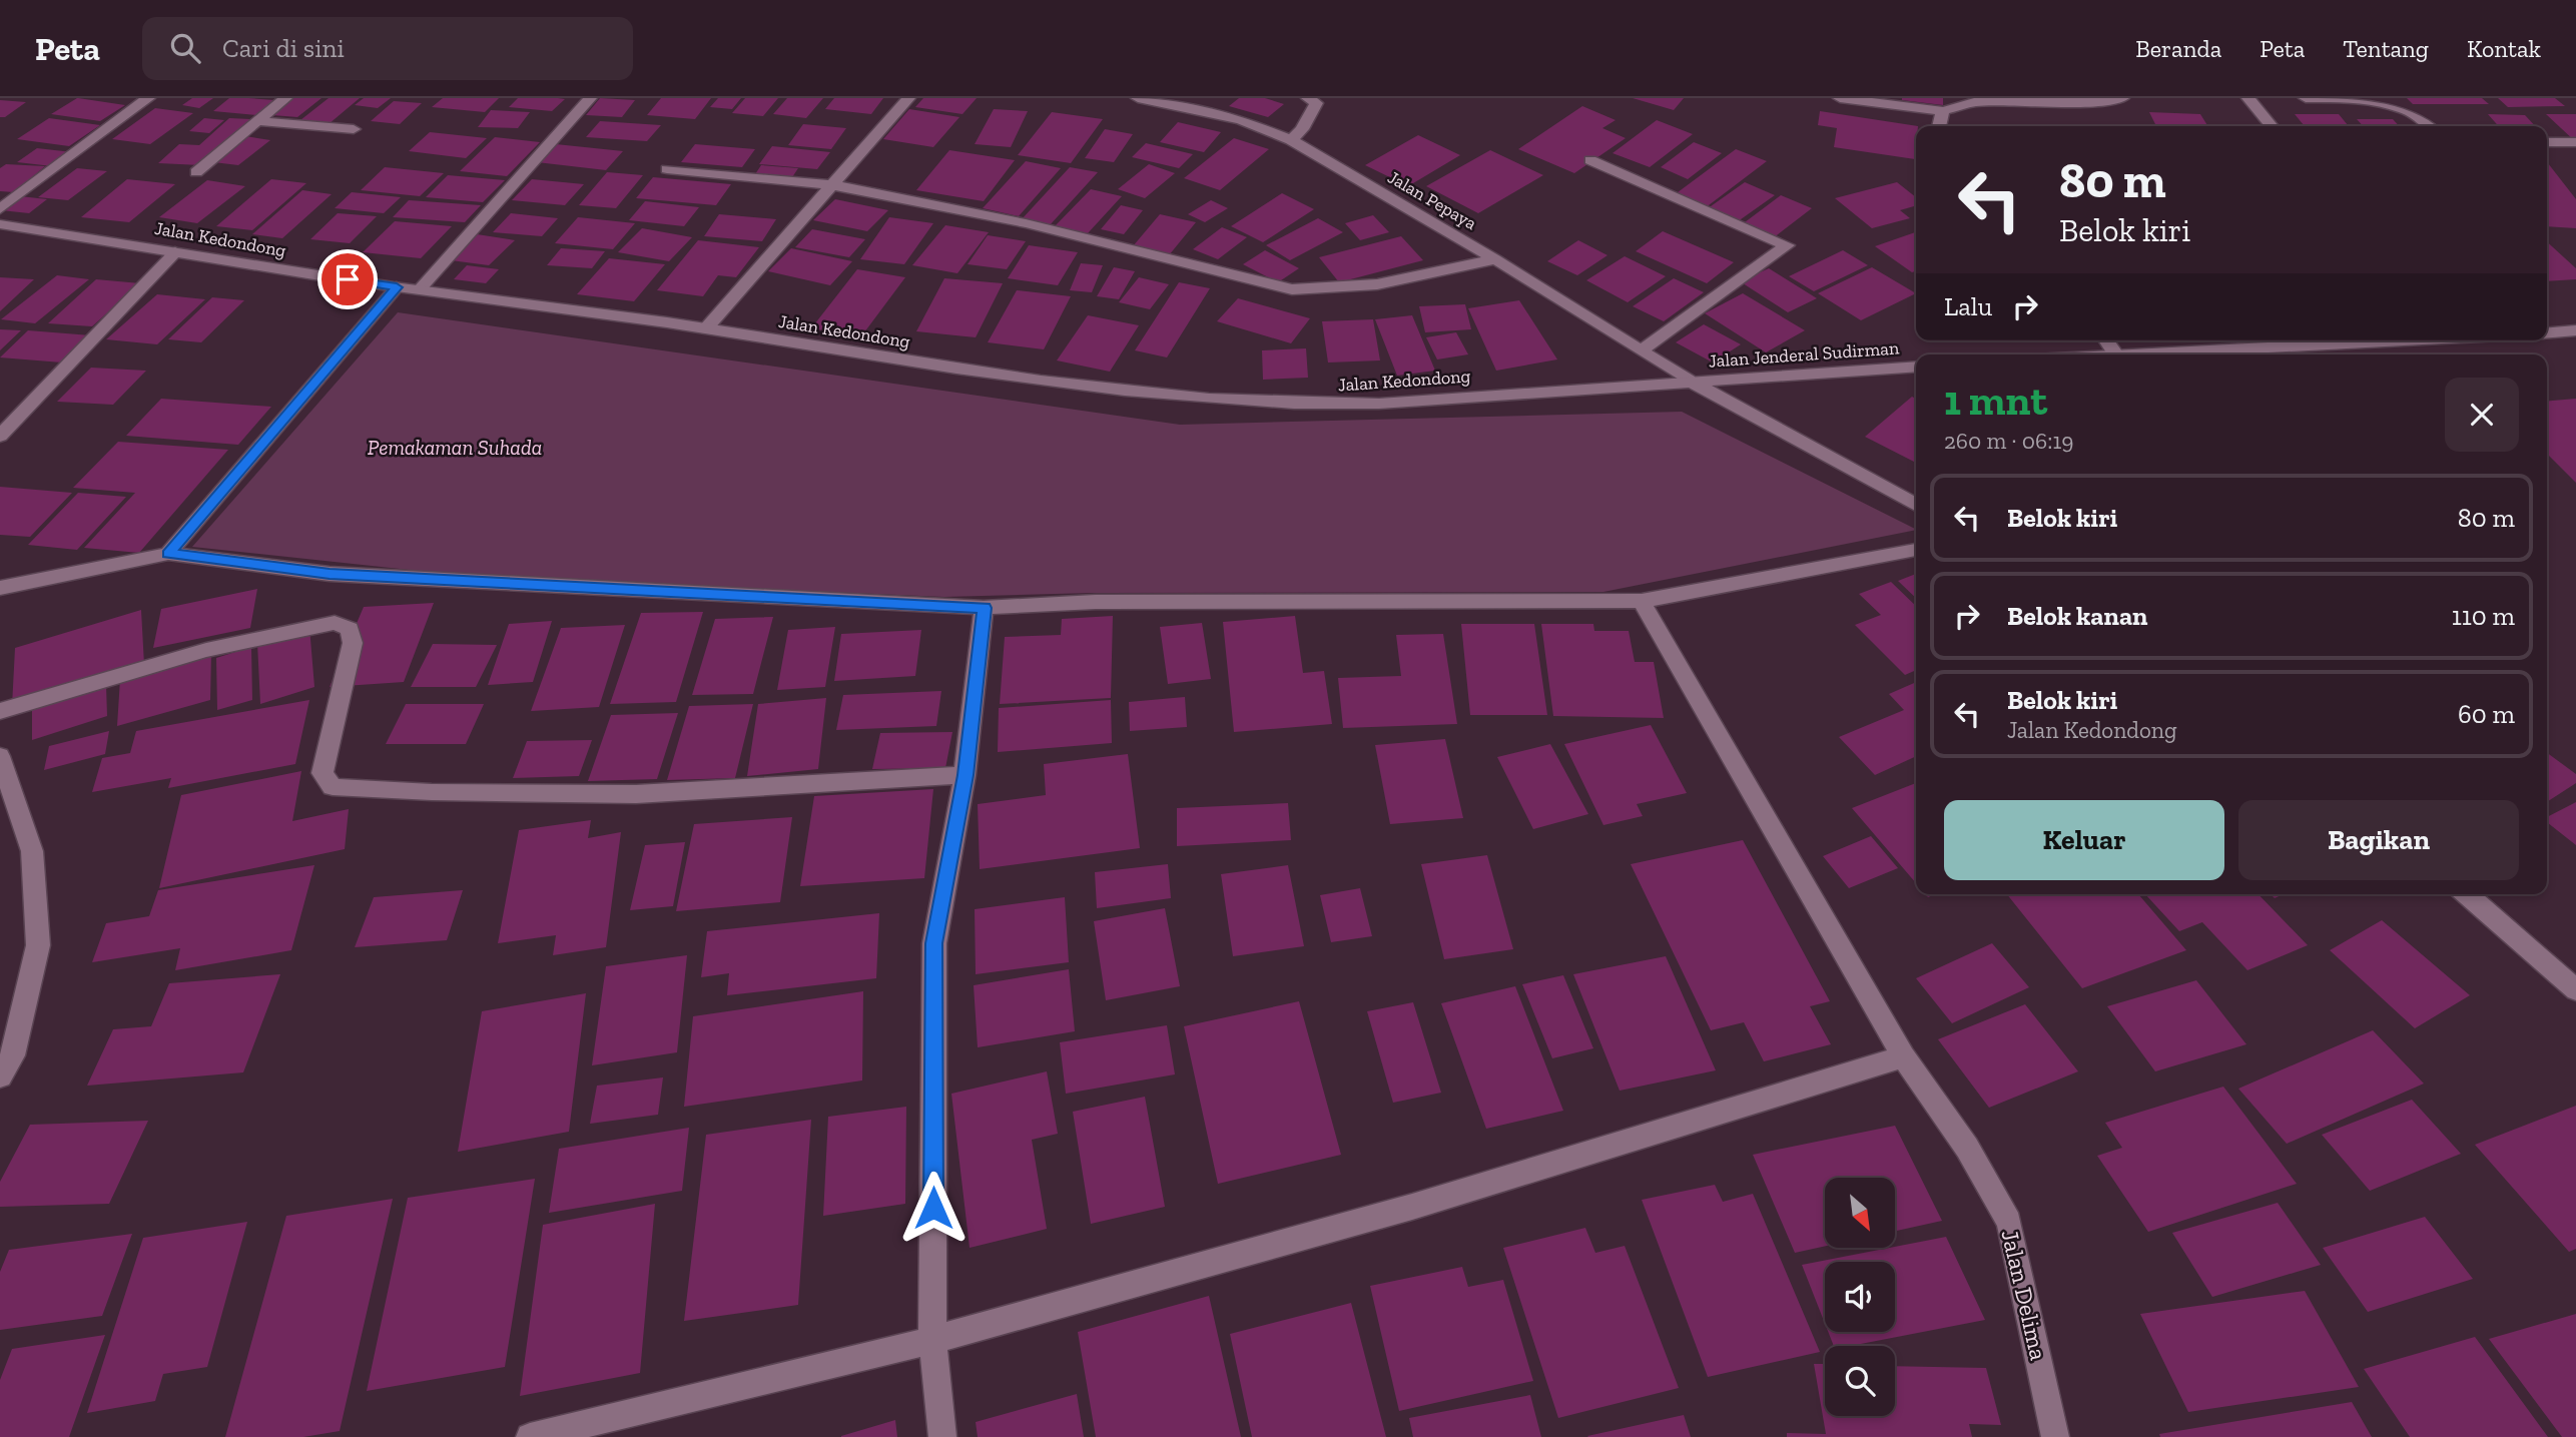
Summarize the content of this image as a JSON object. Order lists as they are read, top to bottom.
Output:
{
  "streets": {
    "street": [
      "Jalan Pepaya",
      "Jalan Kedondong",
      "Jalan Jenderal Sudirman",
      "Jalan Delima"
    ]
  },
  "crossings": [
    ["Jalan Pepaya", "Jalan Kedondong"],
    ["Jalan Pepaya", "Jalan Jenderal Sudirman"],
    ["Jalan Kedondong", "Jalan Jenderal Sudirman"]
  ],
  "parks": ["Pemakaman Suhada"],
  "north": "bottom right",
  "page": {
    "header": "Peta",
    "search": "Cari di sini",
    "nav": [
      "Beranda",
      "Peta",
      "Tentang",
      "Kontak"
    ],
    "turn": ["80 m", "Belok kiri"],
    "then": "Lalu",
    "heading": ["1 mnt", "260 m · 06:19"],
    "list": [
      {
        "name": "Belok kiri",
        "value": "80 m"
      },
      {
        "name": "Belok kanan",
        "value": "110 m"
      },
      {
        "name": "Belok kiri",
        "note": "Jalan Kedondong",
        "value": "60 m"
      }
    ],
    "buttons": ["Keluar", "Bagikan"]
  }
}
